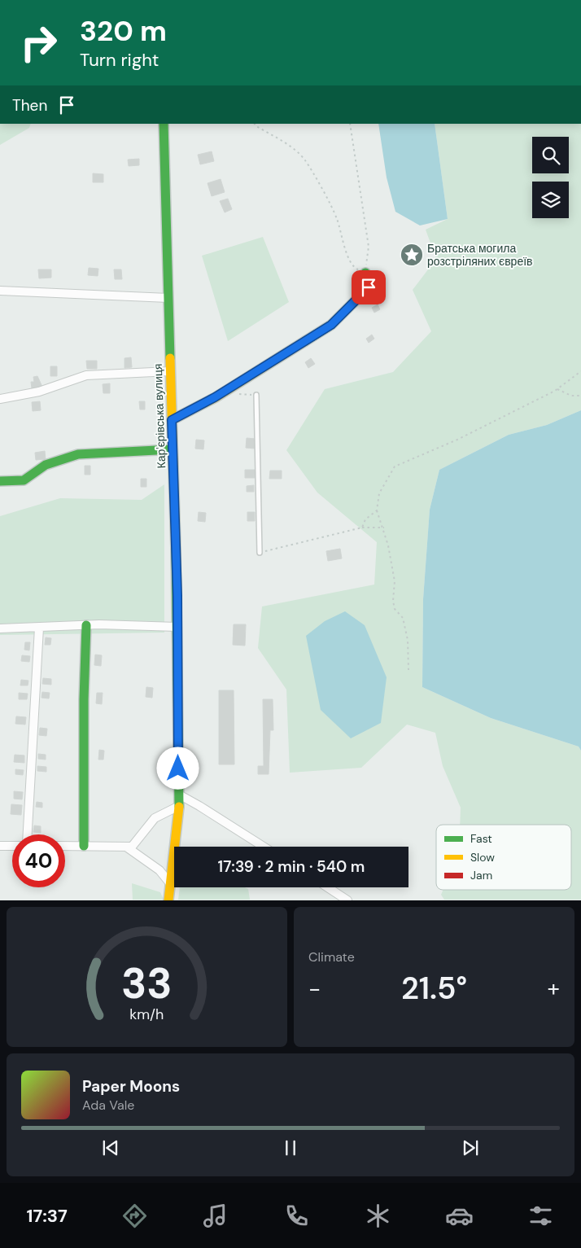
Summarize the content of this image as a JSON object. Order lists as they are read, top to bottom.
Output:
{
  "streets": {
    "street": ["Кар'єрівська вулиця"]
  },
  "places": {
    "place": ["Братська могила розстріляних євреїв"]
  },
  "legend": ["Fast", "Slow", "Jam"],
  "page": {
    "turn": ["320 m", "Turn right"],
    "then": "Then",
    "limit": "40",
    "trip": "17:39 · 2 min · 540 m",
    "tile": "Climate",
    "heat": ["−", "21.5°", "+"],
    "song": ["Paper Moons", "Ada Vale"],
    "tabs": "17:37",
    "gauge": ["33", "km/h"]
  }
}
